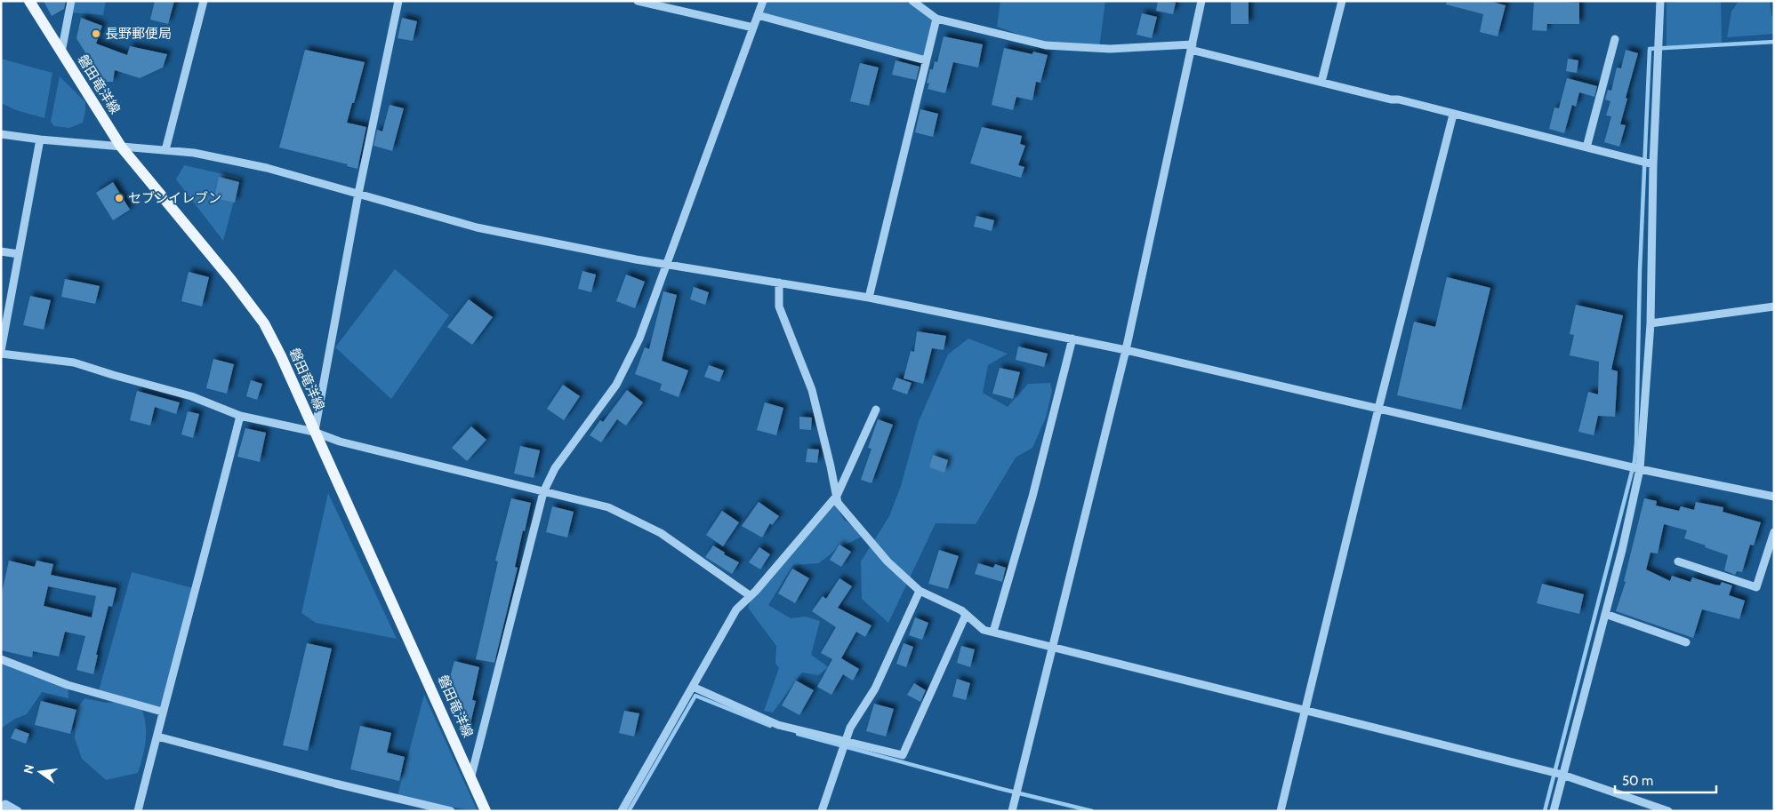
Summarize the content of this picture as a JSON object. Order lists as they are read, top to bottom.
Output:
{
  "streets": {
    "main road": ["磐田竜洋線"]
  },
  "places": ["長野郵便局", "セブンイレブン"],
  "scale_bar": "50 m",
  "north": "left"
}
